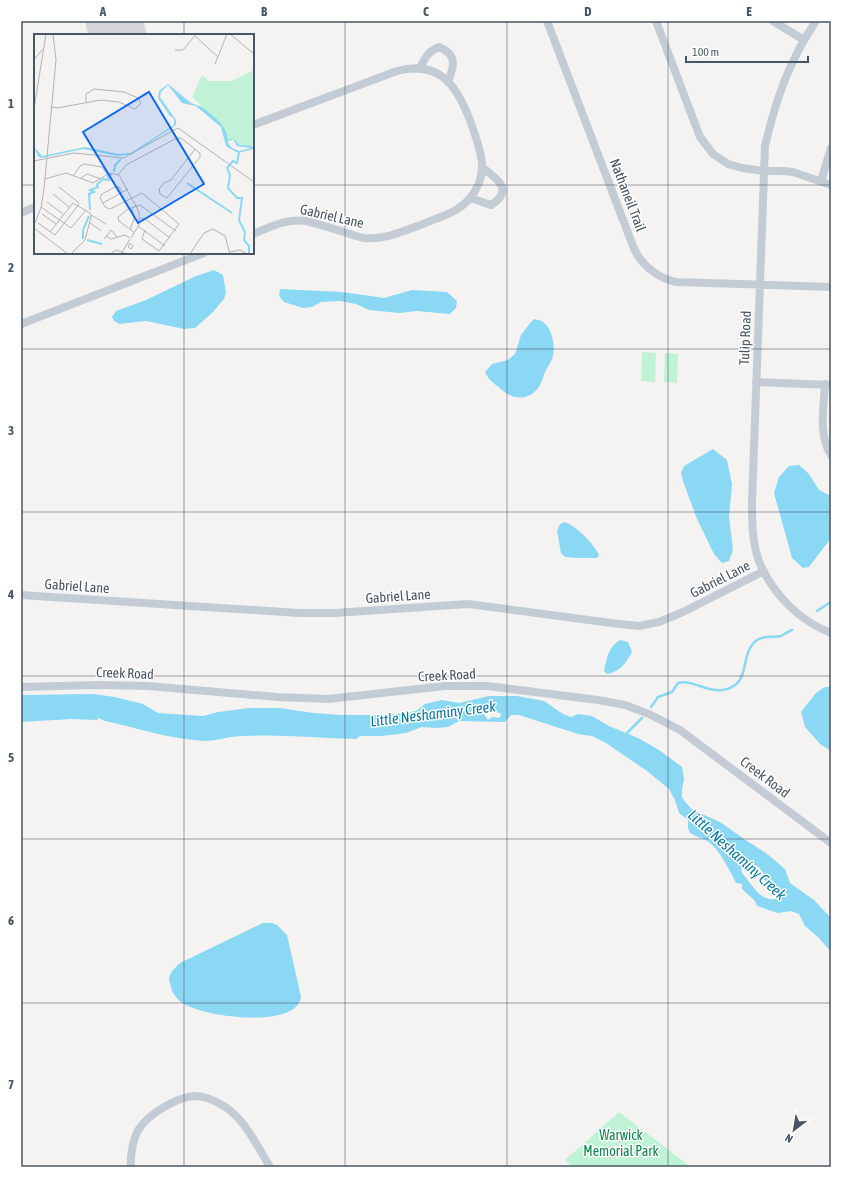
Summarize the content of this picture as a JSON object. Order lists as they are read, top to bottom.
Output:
{
  "streets": {
    "street": [
      "Nathaneil Trail",
      "Gabriel Lane",
      "Tulip Road",
      "Creek Road"
    ]
  },
  "crossings": [
    ["Nathaneil Trail", "Tulip Road"],
    ["Gabriel Lane", "Tulip Road"]
  ],
  "water": ["Little Neshaminy Creek"],
  "parks": ["Warwick Memorial Park"],
  "scale_bar": "100 m",
  "north": "bottom left",
  "grid": {
    "columns": [
      "A",
      "B",
      "C",
      "D",
      "E"
    ],
    "rows": [
      "1",
      "2",
      "3",
      "4",
      "5",
      "6",
      "7"
    ]
  }
}
